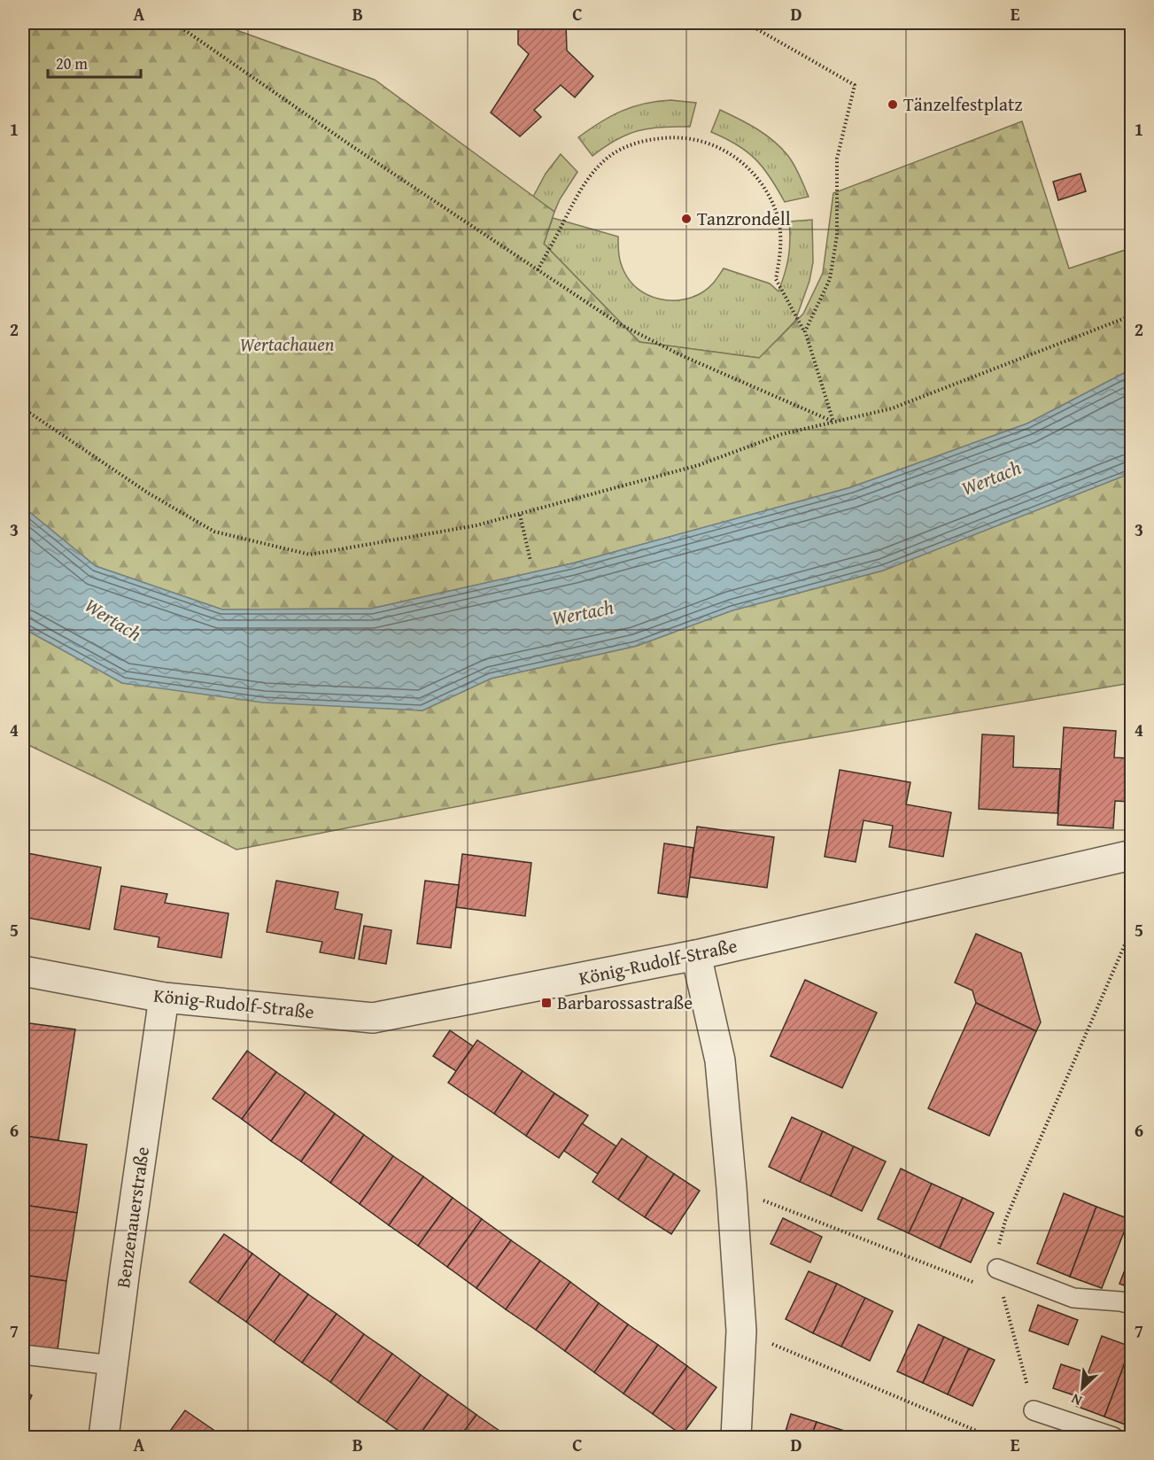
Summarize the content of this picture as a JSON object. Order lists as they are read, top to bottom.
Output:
{
  "streets": {
    "street": ["König-Rudolf-Straße", "Benzenauerstraße"]
  },
  "crossings": [
    ["König-Rudolf-Straße", "Benzenauerstraße"]
  ],
  "water": ["Wertach"],
  "parks": ["Wertachauen"],
  "places": {
    "other": ["Tänzelfestplatz", "Tanzrondell"],
    "transit": ["Barbarossastraße"]
  },
  "scale_bar": "20 m",
  "north": "bottom left",
  "grid": {
    "columns": [
      "A",
      "B",
      "C",
      "D",
      "E"
    ],
    "rows": [
      "1",
      "2",
      "3",
      "4",
      "5",
      "6",
      "7"
    ]
  }
}
